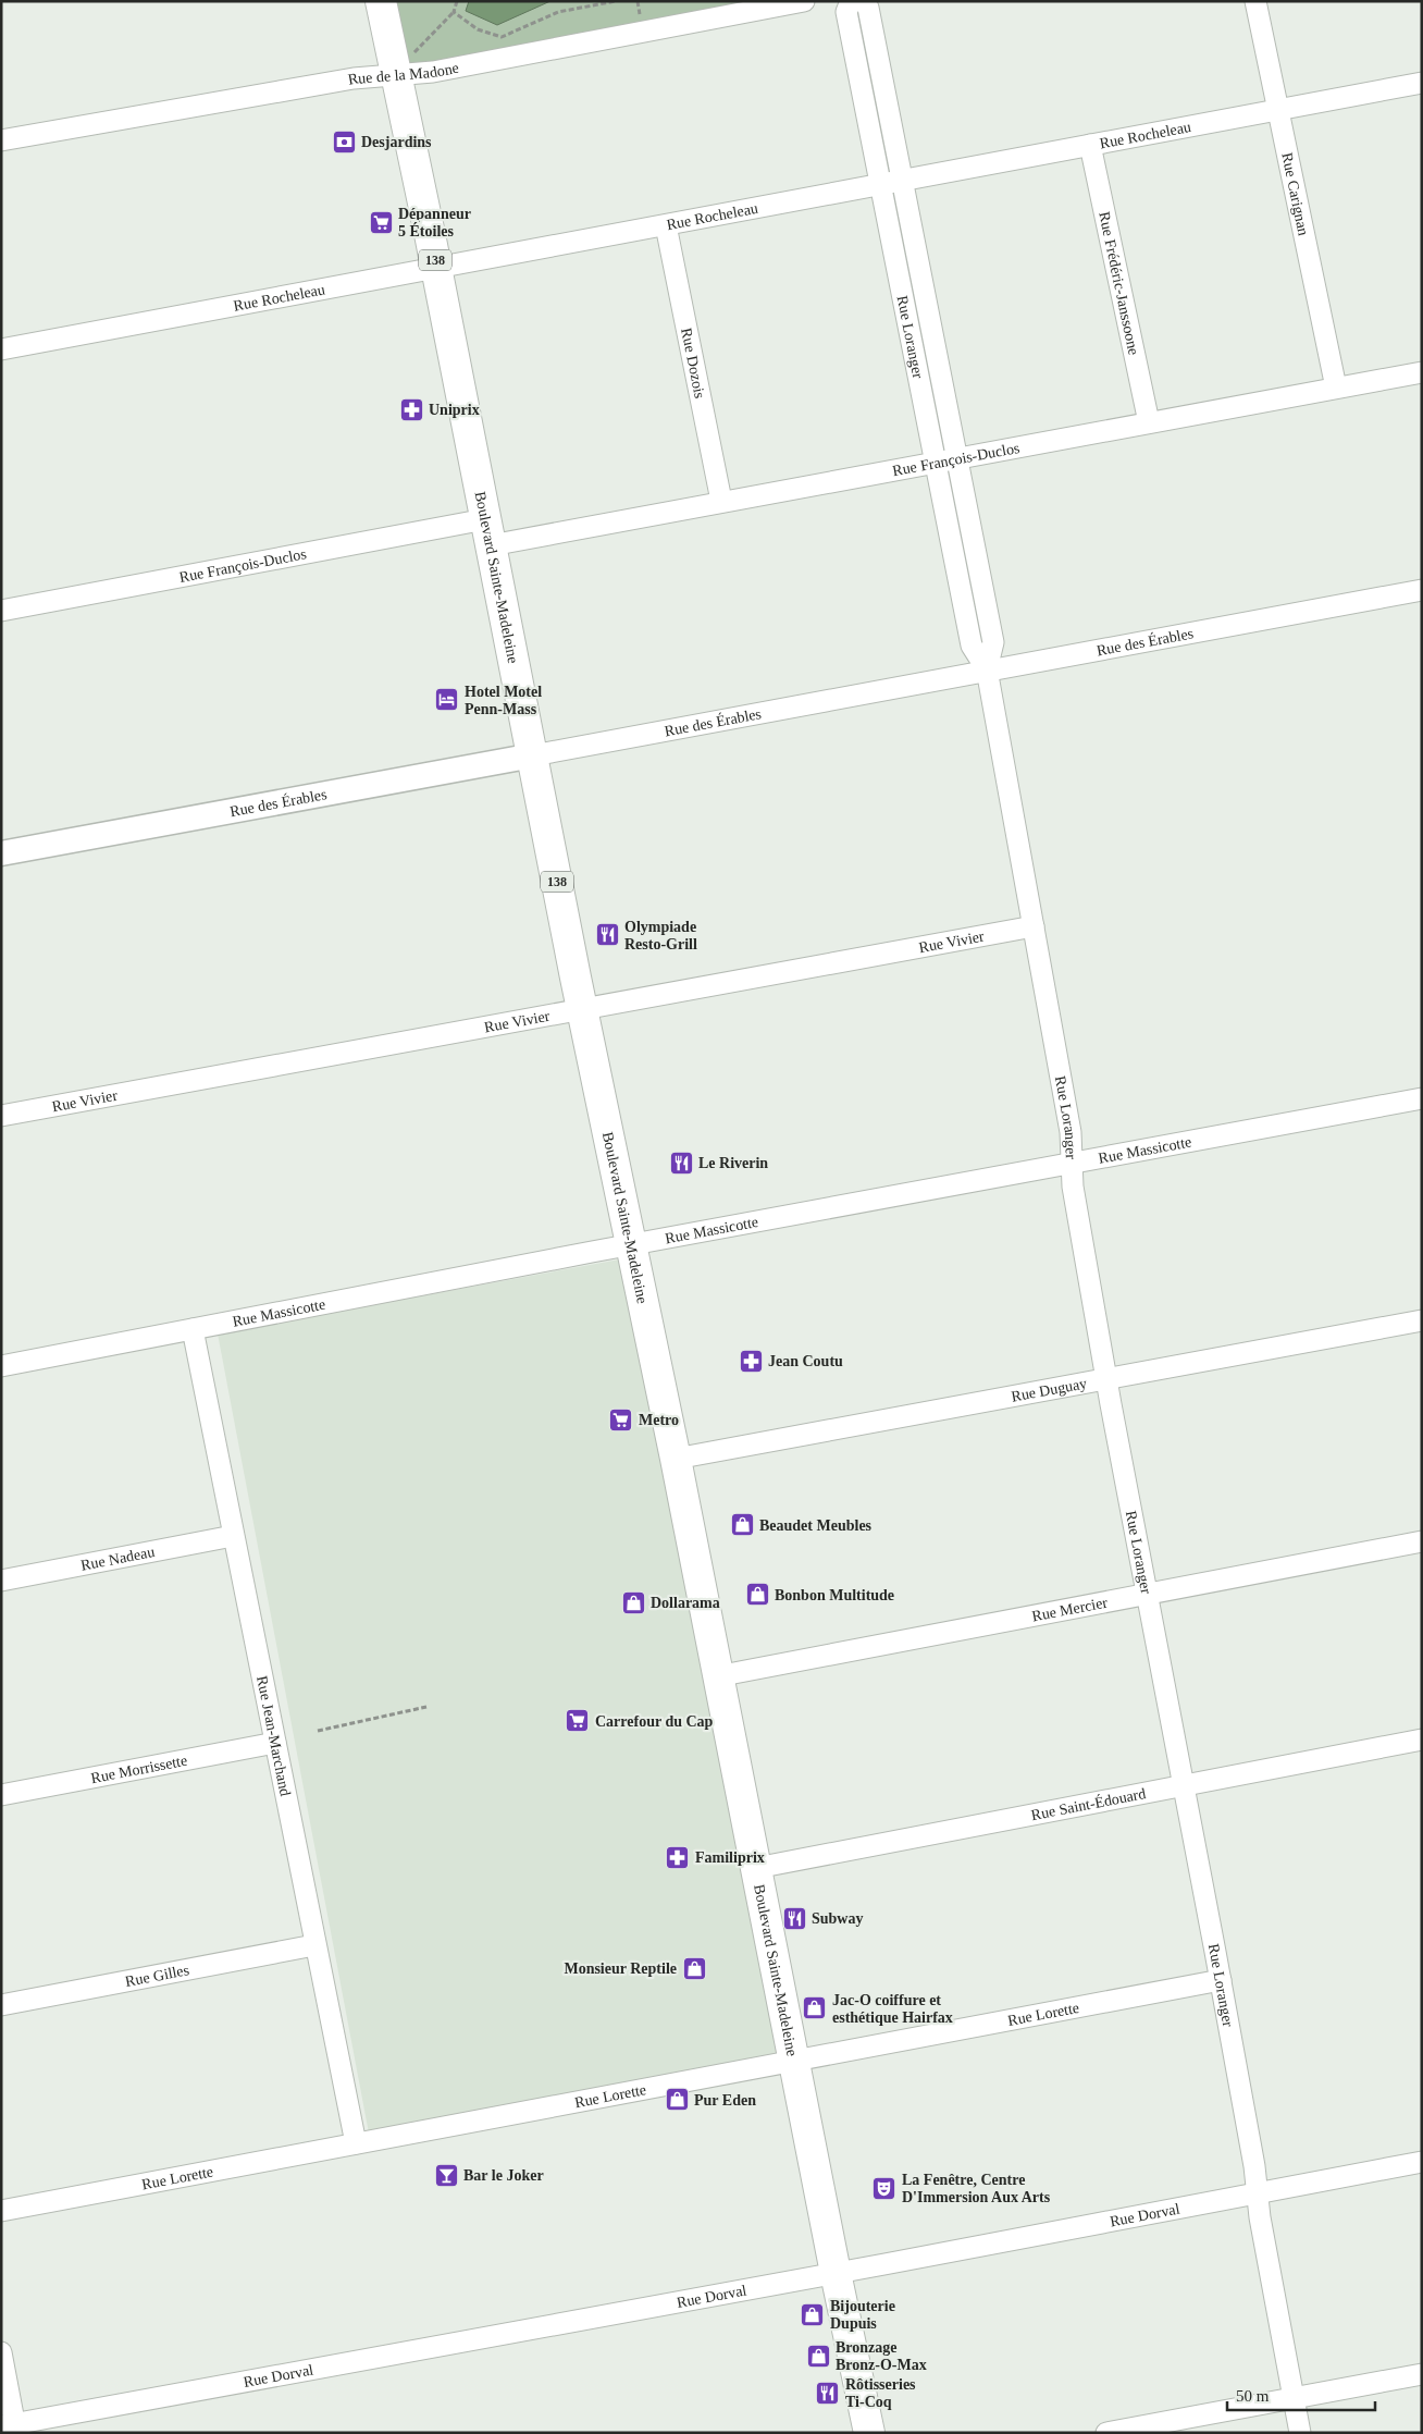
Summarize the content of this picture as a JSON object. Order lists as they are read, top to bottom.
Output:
{
  "streets": {
    "main road": ["138", "Boulevard Sainte-Madeleine"],
    "street": [
      "Rue de la Madone",
      "Rue Rocheleau",
      "Rue Carignan",
      "Rue Frédéric-Janssoone",
      "Rue Loranger",
      "Rue Dozois",
      "Rue François-Duclos",
      "Rue des Érables",
      "Rue Vivier",
      "Rue Massicotte",
      "Rue Duguay",
      "Rue Nadeau",
      "Rue Mercier",
      "Rue Jean-Marchand",
      "Rue Morrissette",
      "Rue Saint-Édouard",
      "Rue Gilles",
      "Rue Lorette",
      "Rue Dorval"
    ]
  },
  "crossings": [
    ["Rue de la Madone", "Boulevard Sainte-Madeleine"],
    ["Rue Rocheleau", "Rue Carignan"],
    ["Rue Rocheleau", "Rue Frédéric-Janssoone"],
    ["Rue Rocheleau", "Rue Loranger"],
    ["Rue Rocheleau", "Rue Dozois"],
    ["Rue Rocheleau", "Boulevard Sainte-Madeleine"],
    ["Rue Carignan", "Rue François-Duclos"],
    ["Rue Frédéric-Janssoone", "Rue François-Duclos"],
    ["Rue Loranger", "Rue François-Duclos"],
    ["Rue Loranger", "Rue des Érables"],
    ["Rue Loranger", "Rue Vivier"],
    ["Rue Loranger", "Rue Massicotte"],
    ["Rue Loranger", "Rue Duguay"],
    ["Rue Loranger", "Rue Mercier"],
    ["Rue Loranger", "Rue Saint-Édouard"],
    ["Rue Loranger", "Rue Lorette"],
    ["Rue Loranger", "Rue Dorval"],
    ["Rue Dozois", "Rue François-Duclos"],
    ["Rue François-Duclos", "Boulevard Sainte-Madeleine"],
    ["Boulevard Sainte-Madeleine", "Rue des Érables"],
    ["Boulevard Sainte-Madeleine", "Rue Vivier"],
    ["Boulevard Sainte-Madeleine", "Rue Massicotte"],
    ["Boulevard Sainte-Madeleine", "Rue Duguay"],
    ["Boulevard Sainte-Madeleine", "Rue Mercier"],
    ["Boulevard Sainte-Madeleine", "Rue Saint-Édouard"],
    ["Boulevard Sainte-Madeleine", "Rue Lorette"],
    ["Boulevard Sainte-Madeleine", "Rue Dorval"],
    ["Rue Massicotte", "Rue Jean-Marchand"],
    ["Rue Nadeau", "Rue Jean-Marchand"],
    ["Rue Jean-Marchand", "Rue Morrissette"],
    ["Rue Jean-Marchand", "Rue Gilles"],
    ["Rue Jean-Marchand", "Rue Lorette"]
  ],
  "places": {
    "bank": ["Desjardins"],
    "supermarket": ["Dépanneur 5 Étoiles", "Metro", "Carrefour du Cap"],
    "pharmacy": ["Uniprix", "Jean Coutu", "Familiprix"],
    "hotel": ["Hotel Motel Penn-Mass"],
    "restaurant": [
      "Olympiade Resto-Grill",
      "Le Riverin",
      "Subway",
      "Rôtisseries Ti-Coq"
    ],
    "shop": [
      "Beaudet Meubles",
      "Bonbon Multitude",
      "Dollarama",
      "Monsieur Reptile",
      "Jac-O coiffure et esthétique Hairfax",
      "Pur Eden",
      "Bijouterie Dupuis",
      "Bronzage Bronz-O-Max"
    ],
    "bar": ["Bar le Joker"],
    "theatre": ["La Fenêtre, Centre D'Immersion Aux Arts"]
  },
  "scale_bar": "50 m"
}
